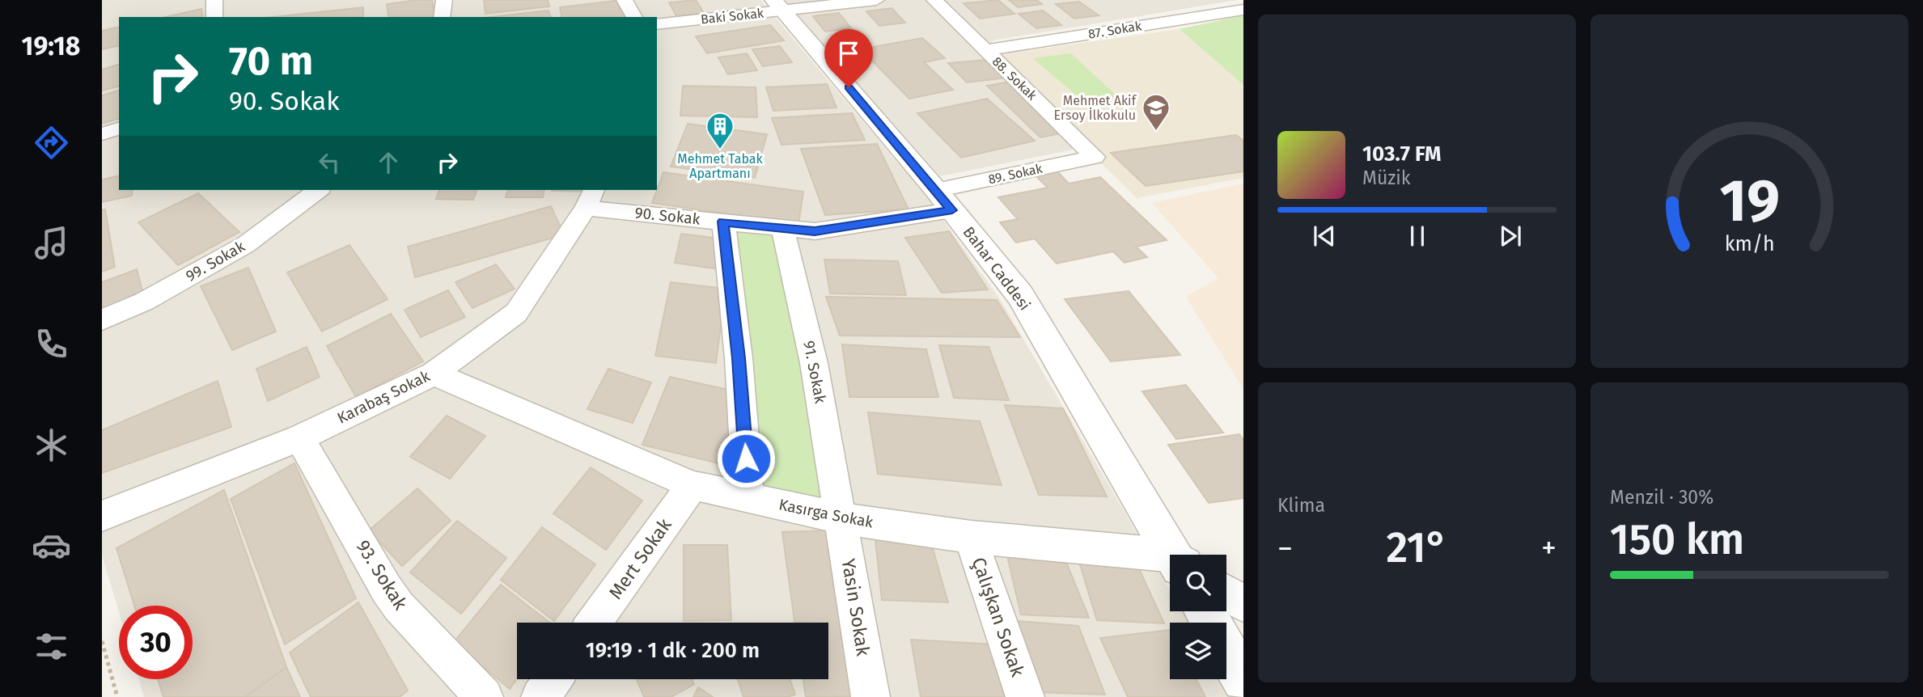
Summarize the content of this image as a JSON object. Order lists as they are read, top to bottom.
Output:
{
  "streets": {
    "street": [
      "Baki Sokak",
      "87. Sokak",
      "88. Sokak",
      "89. Sokak",
      "90. Sokak",
      "99. Sokak",
      "Bahar Caddesi",
      "91. Sokak",
      "Karabaş Sokak",
      "Kasırga Sokak",
      "Mert Sokak",
      "93. Sokak",
      "Yasin Sokak",
      "Çalışkan Sokak"
    ]
  },
  "crossings": [
    ["Baki Sokak", "Bahar Caddesi"],
    ["87. Sokak", "88. Sokak"],
    ["88. Sokak", "89. Sokak"],
    ["89. Sokak", "90. Sokak"],
    ["89. Sokak", "Bahar Caddesi"],
    ["90. Sokak", "Bahar Caddesi"],
    ["90. Sokak", "91. Sokak"],
    ["90. Sokak", "Karabaş Sokak"],
    ["91. Sokak", "Kasırga Sokak"],
    ["91. Sokak", "Yasin Sokak"],
    ["Karabaş Sokak", "Kasırga Sokak"],
    ["Karabaş Sokak", "93. Sokak"],
    ["Kasırga Sokak", "Mert Sokak"],
    ["Kasırga Sokak", "Yasin Sokak"],
    ["Kasırga Sokak", "Çalışkan Sokak"]
  ],
  "places": {
    "school or university": ["Mehmet Akif Ersoy İlkokulu"],
    "building": ["Mehmet Tabak Apartmanı"]
  },
  "page": {
    "tabs": "19:18",
    "turn": ["70 m", "90. Sokak"],
    "song": ["103.7 FM", "Müzik"],
    "tile": [
      "Klima",
      ["Menzil · 30%", "150 km"]
    ],
    "heat": ["−", "21°", "+"],
    "limit": "30",
    "trip": "19:19 · 1 dk · 200 m",
    "gauge": ["19", "km/h"]
  }
}
